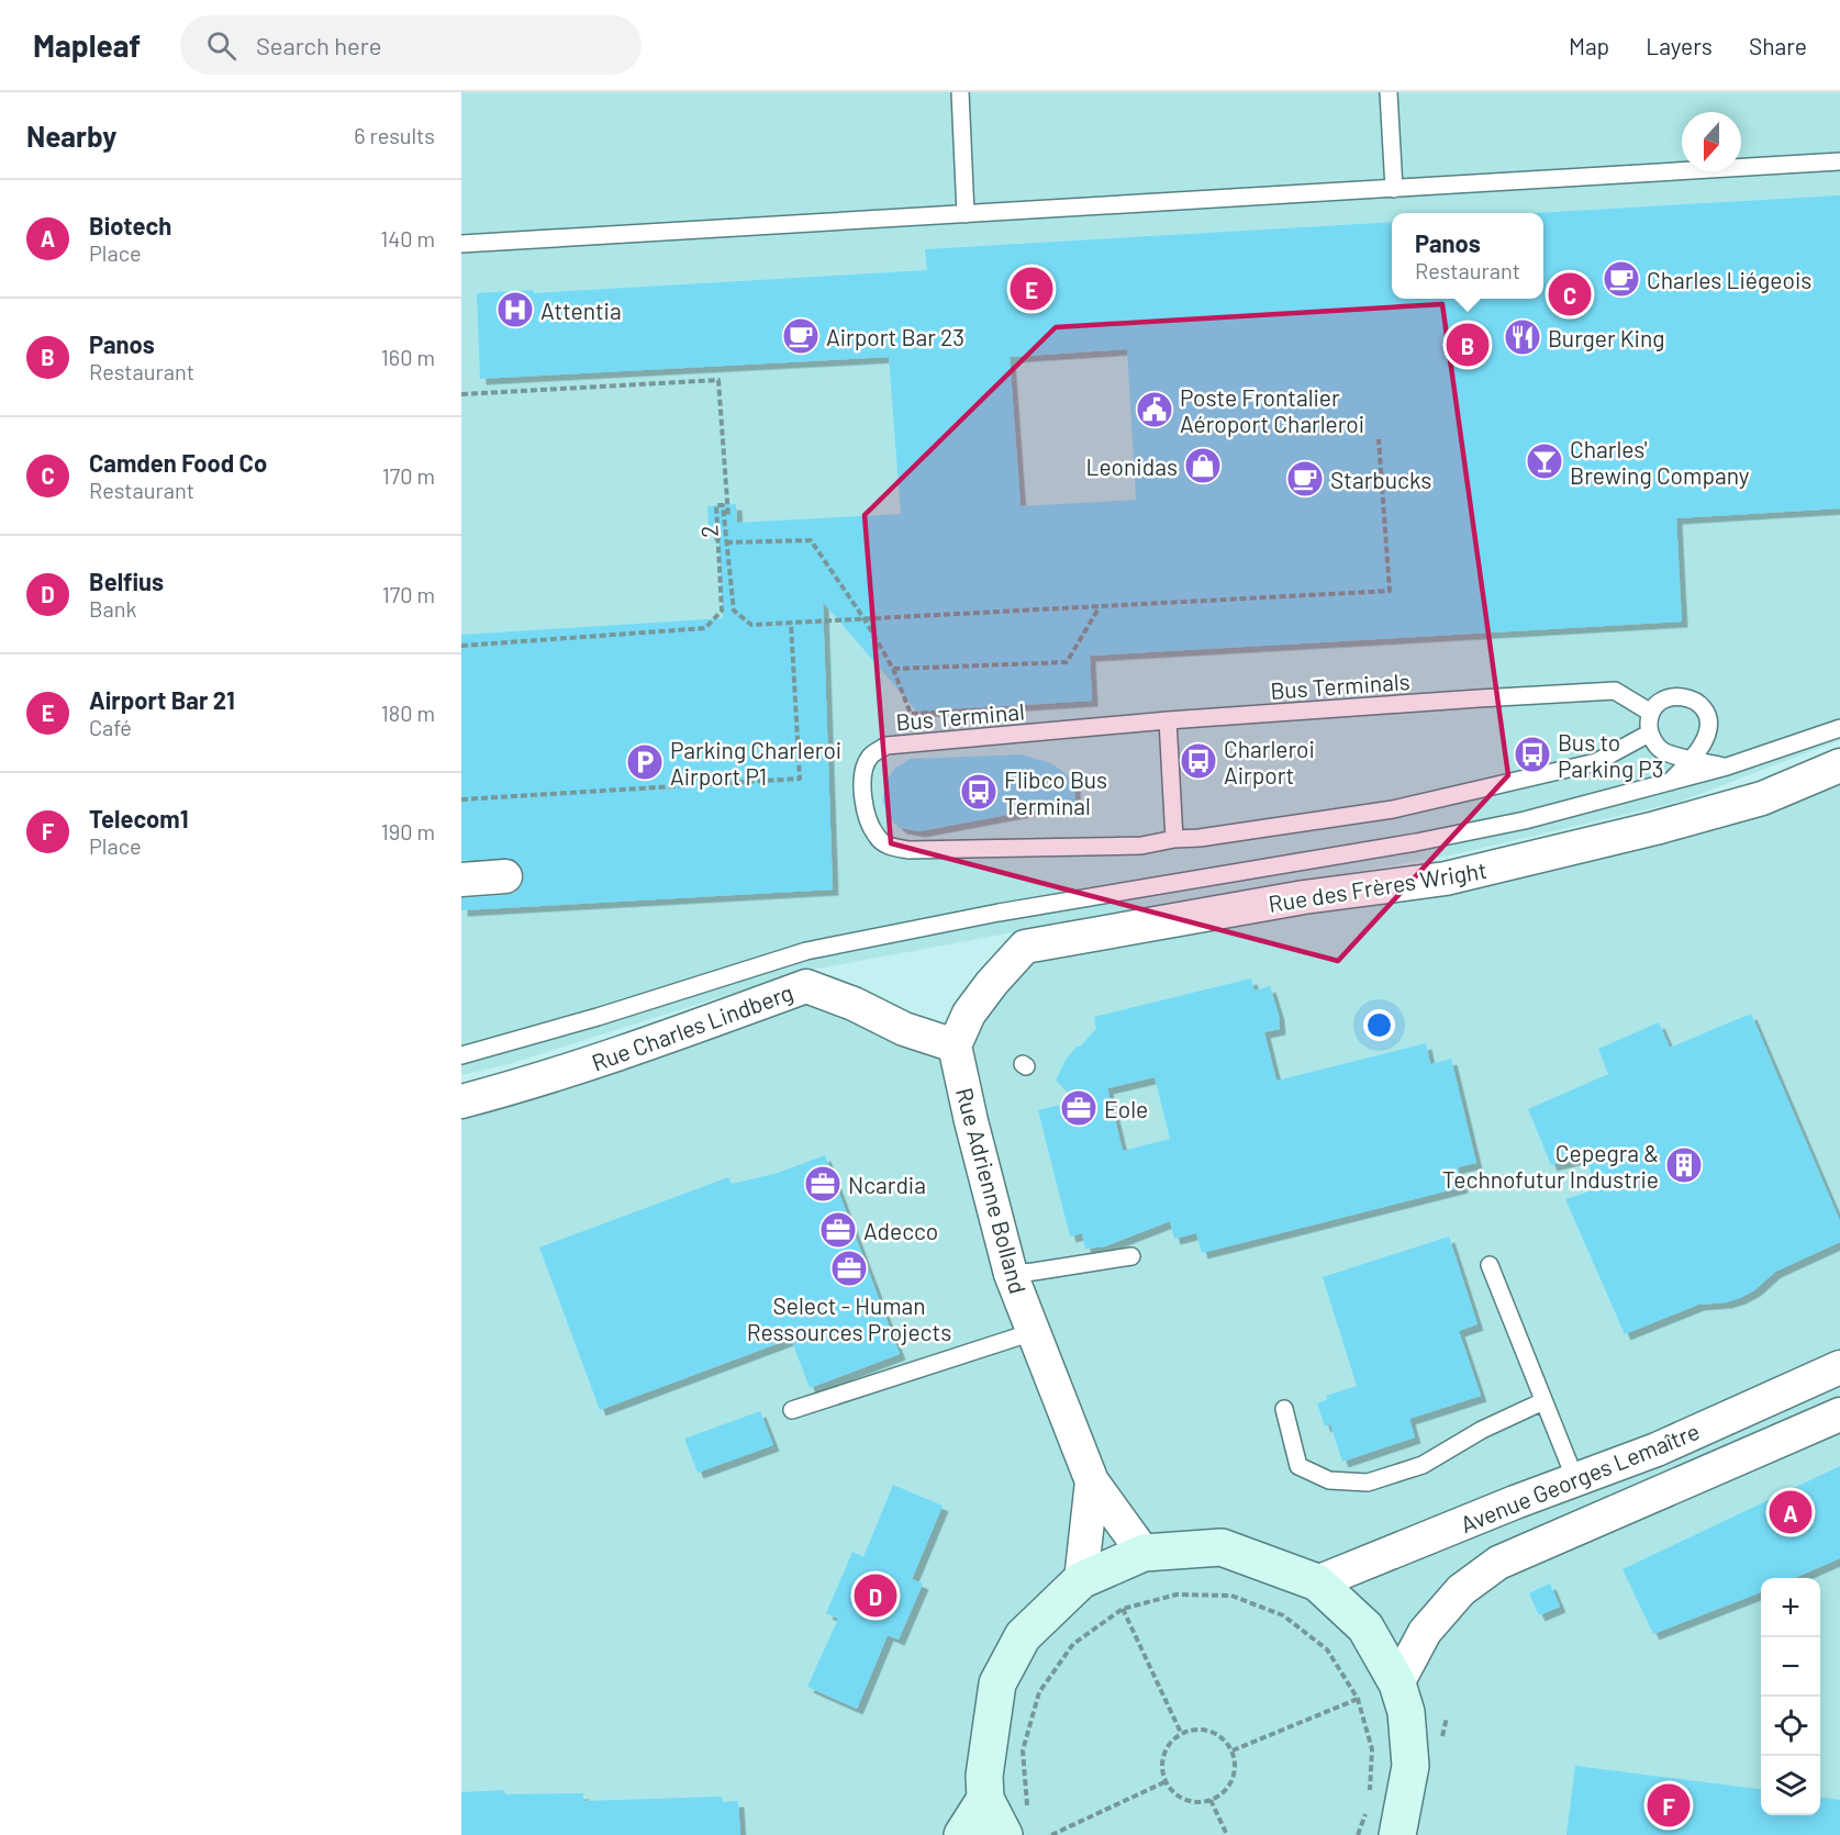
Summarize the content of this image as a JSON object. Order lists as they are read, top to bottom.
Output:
{
  "streets": {
    "street": [
      "Rue des Frères Wright",
      "Rue Charles Lindberg",
      "Rue Adrienne Bolland",
      "Avenue Georges Lemaître"
    ],
    "lane": ["Bus Terminals", "Bus Terminal"],
    "path": ["2"]
  },
  "crossings": [
    ["Bus Terminals", "Bus Terminal"],
    ["Rue des Frères Wright", "Rue Charles Lindberg"],
    ["Rue des Frères Wright", "Rue Adrienne Bolland"],
    ["Rue Charles Lindberg", "Rue Adrienne Bolland"]
  ],
  "places": {
    "cafe": ["Charles Liégeois", "Airport Bar 23", "Starbucks"],
    "hospital": ["Attentia"],
    "restaurant": ["Burger King"],
    "public building": ["Poste Frontalier Aéroport Charleroi"],
    "bar": ["Charles' Brewing Company"],
    "shop": ["Leonidas"],
    "bus stop": ["Bus to Parking P3", "Charleroi Airport", "Flibco Bus Terminal"],
    "parking": ["Parking Charleroi Airport P1"],
    "office": [
      "Eole",
      "Ncardia",
      "Adecco",
      "Select - Human Ressources Projects"
    ],
    "building": ["Cepegra & Technofutur Industrie"]
  },
  "north": "bottom",
  "page": {
    "header": "Mapleaf",
    "search": "Search here",
    "nav": ["Map", "Layers", "Share"],
    "heading": ["Nearby", "6 results"],
    "list": [
      {
        "mark": "A",
        "name": "Biotech",
        "note": "Place",
        "value": "140 m"
      },
      {
        "mark": "B",
        "name": "Panos",
        "note": "Restaurant",
        "value": "160 m"
      },
      {
        "mark": "C",
        "name": "Camden Food Co",
        "note": "Restaurant",
        "value": "170 m"
      },
      {
        "mark": "D",
        "name": "Belfius",
        "note": "Bank",
        "value": "170 m"
      },
      {
        "mark": "E",
        "name": "Airport Bar 21",
        "note": "Café",
        "value": "180 m"
      },
      {
        "mark": "F",
        "name": "Telecom1",
        "note": "Place",
        "value": "190 m"
      }
    ],
    "popup": ["Panos", "Restaurant"],
    "pins": [
      "E",
      "C",
      "B",
      "A",
      "D",
      "F"
    ],
    "map_buttons": ["+", "−"]
  }
}
